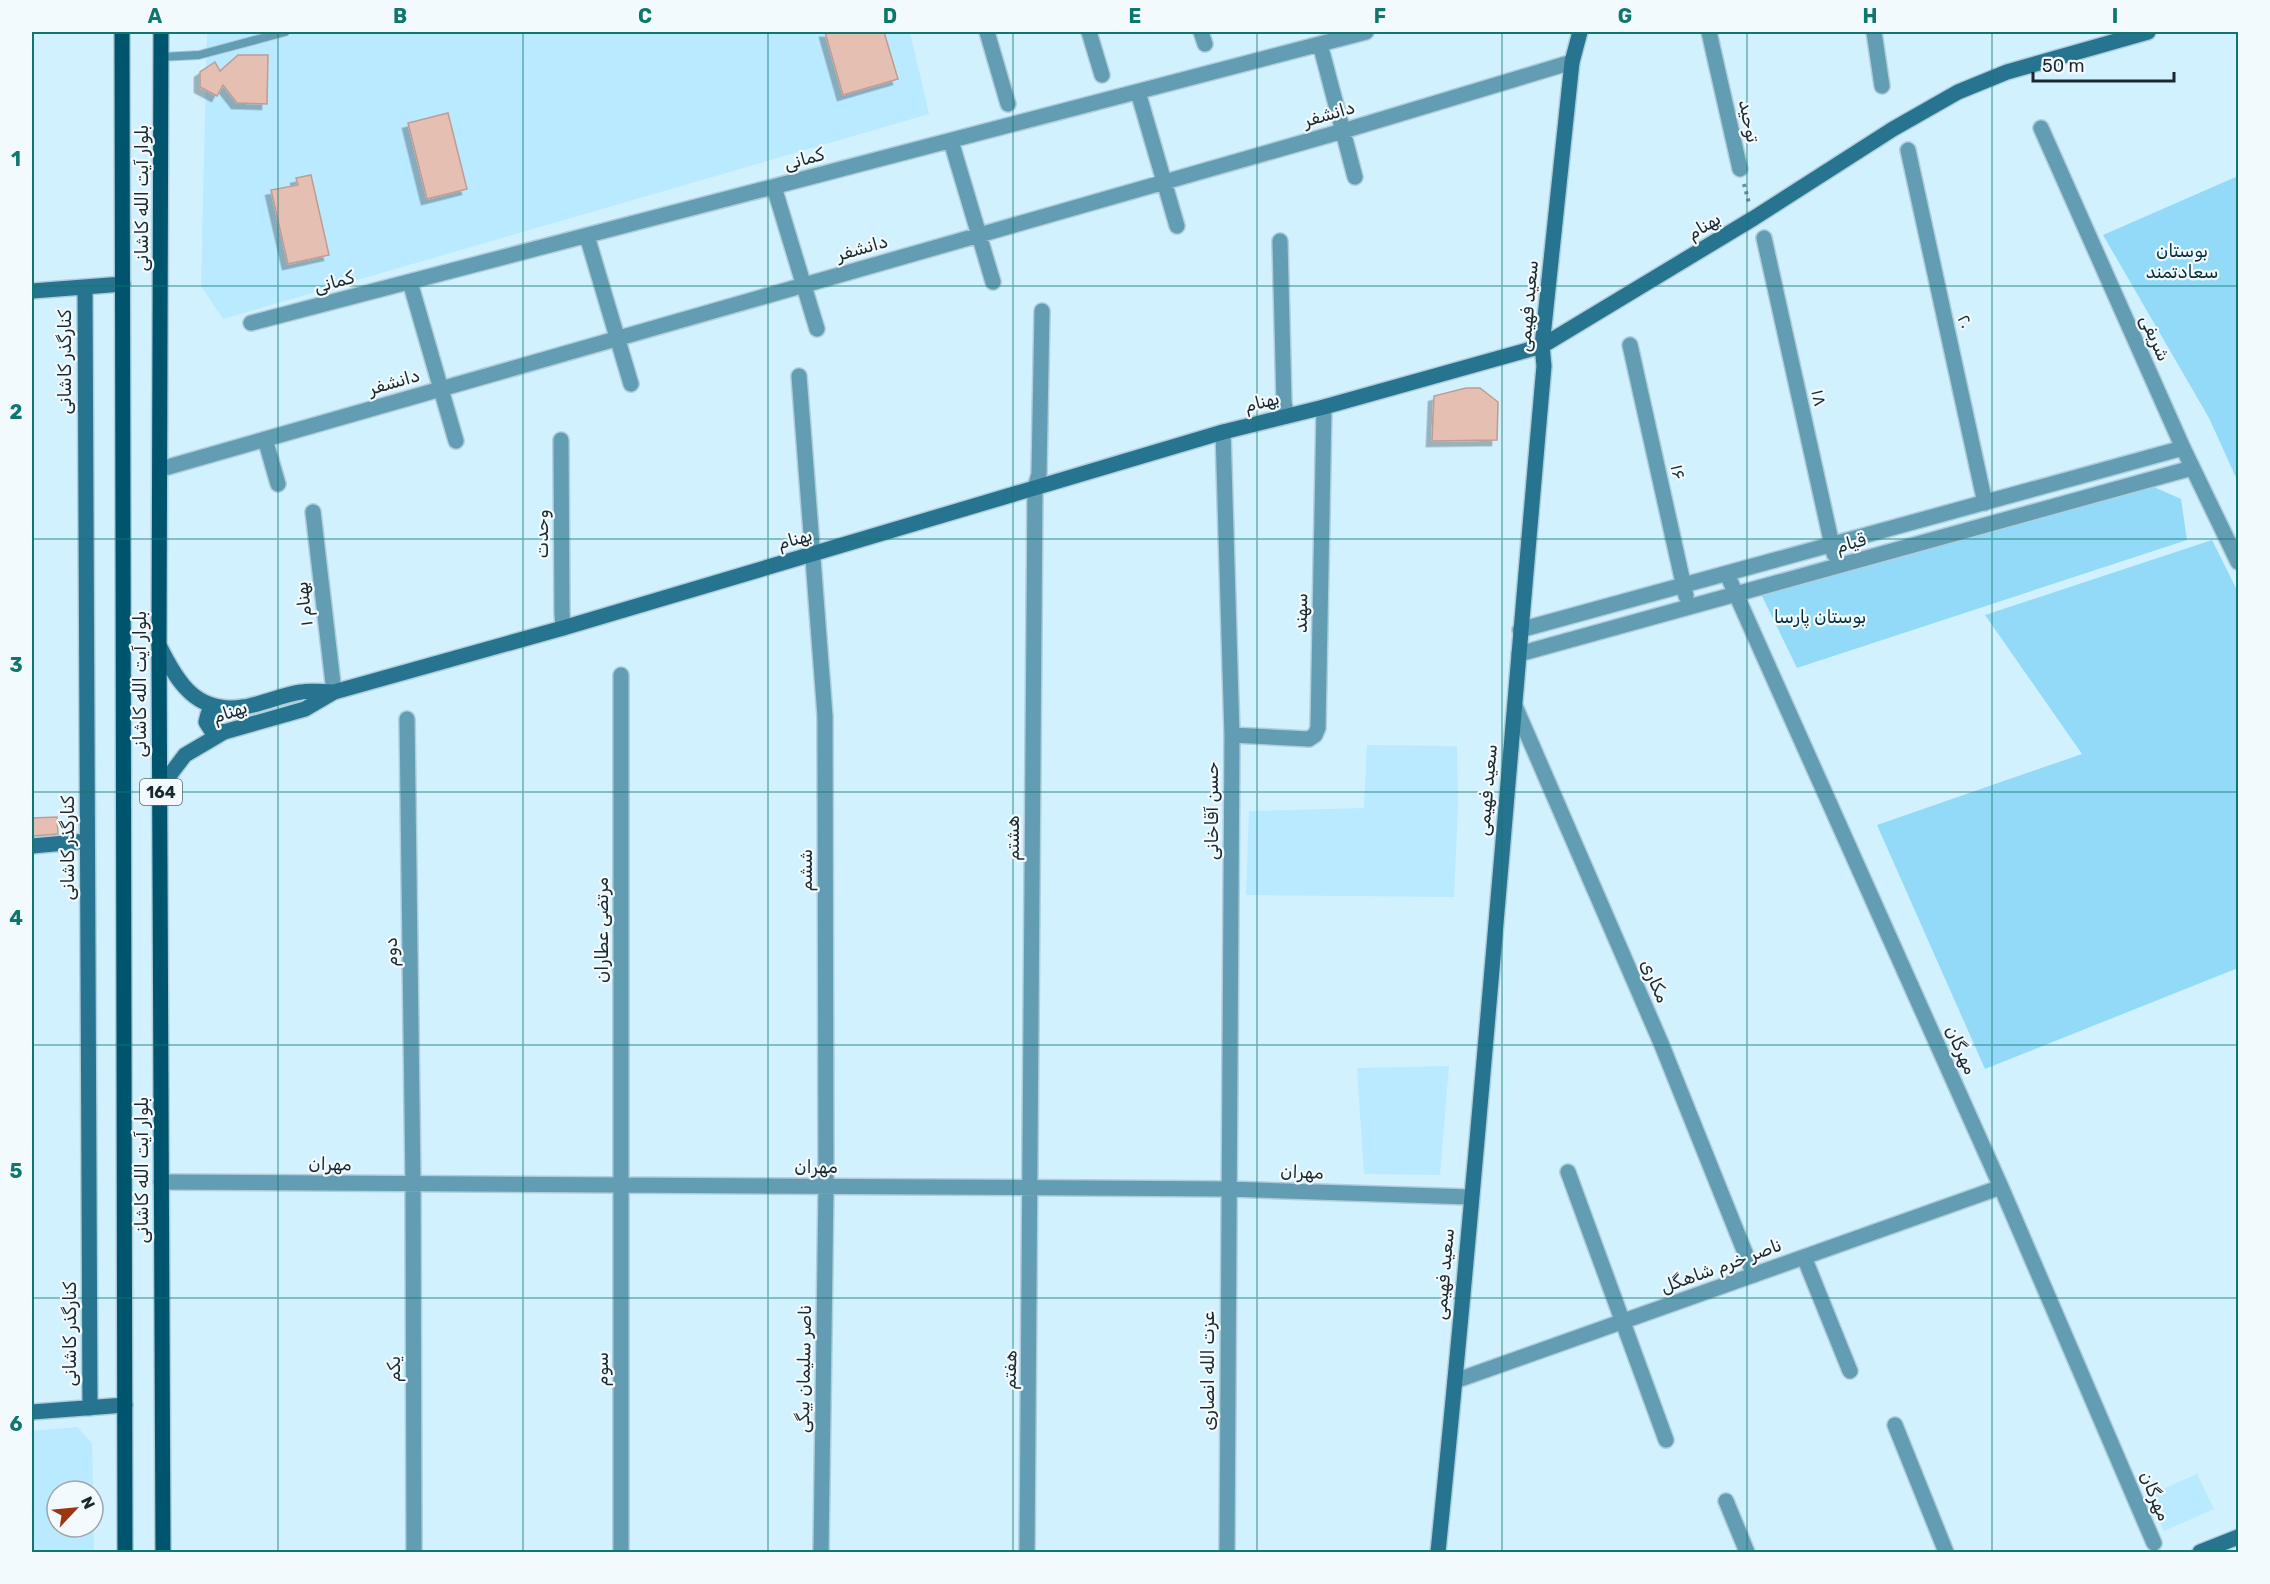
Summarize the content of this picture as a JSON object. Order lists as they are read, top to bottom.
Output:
{
  "streets": {
    "main road": [
      "بلوار آیت الله کاشانی",
      "بهنام",
      "سعید فهیمی",
      "کنارگذر کاشانی",
      "164"
    ],
    "street": [
      "دانشفر",
      "توحید",
      "کمانی",
      "۲۰",
      "شریفی",
      "۱۸",
      "۱۶",
      "وحدت",
      "قیام",
      "بهنام ۱",
      "سهند",
      "حسن آقاخانی",
      "هشتم",
      "ششم",
      "مرتضی عطاران",
      "دوم",
      "مکاری",
      "مهرگان",
      "مهران",
      "ناصر خرم شاهگل",
      "یکم",
      "سوم",
      "ناصر سلیمان بیگی",
      "هفتم",
      "عزت الله انصاری"
    ]
  },
  "crossings": [
    ["دانشفر", "بلوار آیت الله کاشانی"],
    ["دانشفر", "سعید فهیمی"],
    ["توحید", "بهنام"],
    ["بلوار آیت الله کاشانی", "بهنام"],
    ["بلوار آیت الله کاشانی", "مهران"],
    ["بهنام", "سعید فهیمی"],
    ["بهنام", "وحدت"],
    ["بهنام", "بهنام ۱"],
    ["بهنام", "سهند"],
    ["بهنام", "حسن آقاخانی"],
    ["بهنام", "هشتم"],
    ["بهنام", "ششم"],
    ["سعید فهیمی", "قیام"],
    ["سعید فهیمی", "مکاری"],
    ["سعید فهیمی", "مهران"],
    ["سعید فهیمی", "ناصر خرم شاهگل"],
    ["۲۰", "قیام"],
    ["شریفی", "قیام"],
    ["۱۸", "قیام"],
    ["۱۶", "قیام"],
    ["قیام", "مهرگان"],
    ["سهند", "حسن آقاخانی"],
    ["حسن آقاخانی", "مهران"],
    ["حسن آقاخانی", "عزت الله انصاری"],
    ["هشتم", "مهران"],
    ["هشتم", "هفتم"],
    ["ششم", "مهران"],
    ["ششم", "ناصر سلیمان بیگی"],
    ["مرتضی عطاران", "مهران"],
    ["مرتضی عطاران", "سوم"],
    ["دوم", "مهران"],
    ["دوم", "یکم"],
    ["مکاری", "ناصر خرم شاهگل"],
    ["مهرگان", "ناصر خرم شاهگل"],
    ["مهران", "یکم"],
    ["مهران", "سوم"],
    ["مهران", "ناصر سلیمان بیگی"],
    ["مهران", "هفتم"],
    ["مهران", "عزت الله انصاری"]
  ],
  "parks": ["بوستان سعادتمند", "بوستان پارسا"],
  "scale_bar": "50 m",
  "north": "top right",
  "grid": {
    "columns": [
      "A",
      "B",
      "C",
      "D",
      "E",
      "F",
      "G",
      "H",
      "I"
    ],
    "rows": [
      "1",
      "2",
      "3",
      "4",
      "5",
      "6"
    ]
  }
}
